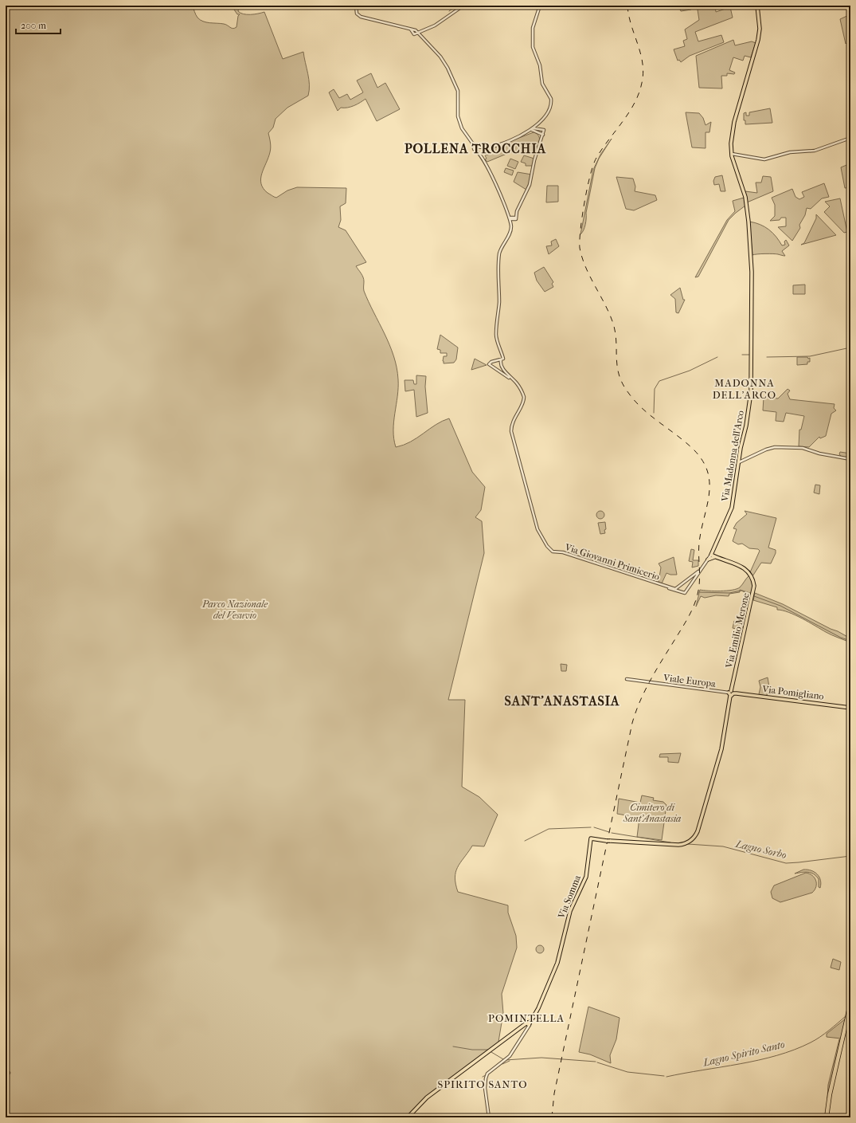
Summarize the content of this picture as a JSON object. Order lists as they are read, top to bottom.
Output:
{
  "streets": {
    "main road": [
      "Via Madonna dell'Arco",
      "Via Emilio Merone",
      "Via Pomigliano",
      "Via Somma"
    ],
    "street": ["Via Giovanni Primicerio", "Viale Europa"]
  },
  "crossings": [
    ["Via Madonna dell'Arco", "Via Emilio Merone"],
    ["Via Emilio Merone", "Viale Europa"],
    ["Via Emilio Merone", "Via Pomigliano"],
    ["Via Emilio Merone", "Via Somma"],
    ["Viale Europa", "Via Pomigliano"]
  ],
  "districts": [
    "POLLENA TROCCHIA",
    "MADONNA DELL'ARCO",
    "SANT'ANASTASIA",
    "POMINTELLA",
    "SPIRITO SANTO"
  ],
  "water": ["Lagno Sorbo", "Lagno Spirito Santo"],
  "parks": ["Parco Nazionale del Vesuvio", "Cimitero di Sant'Anastasia"],
  "scale_bar": "200 m"
}
